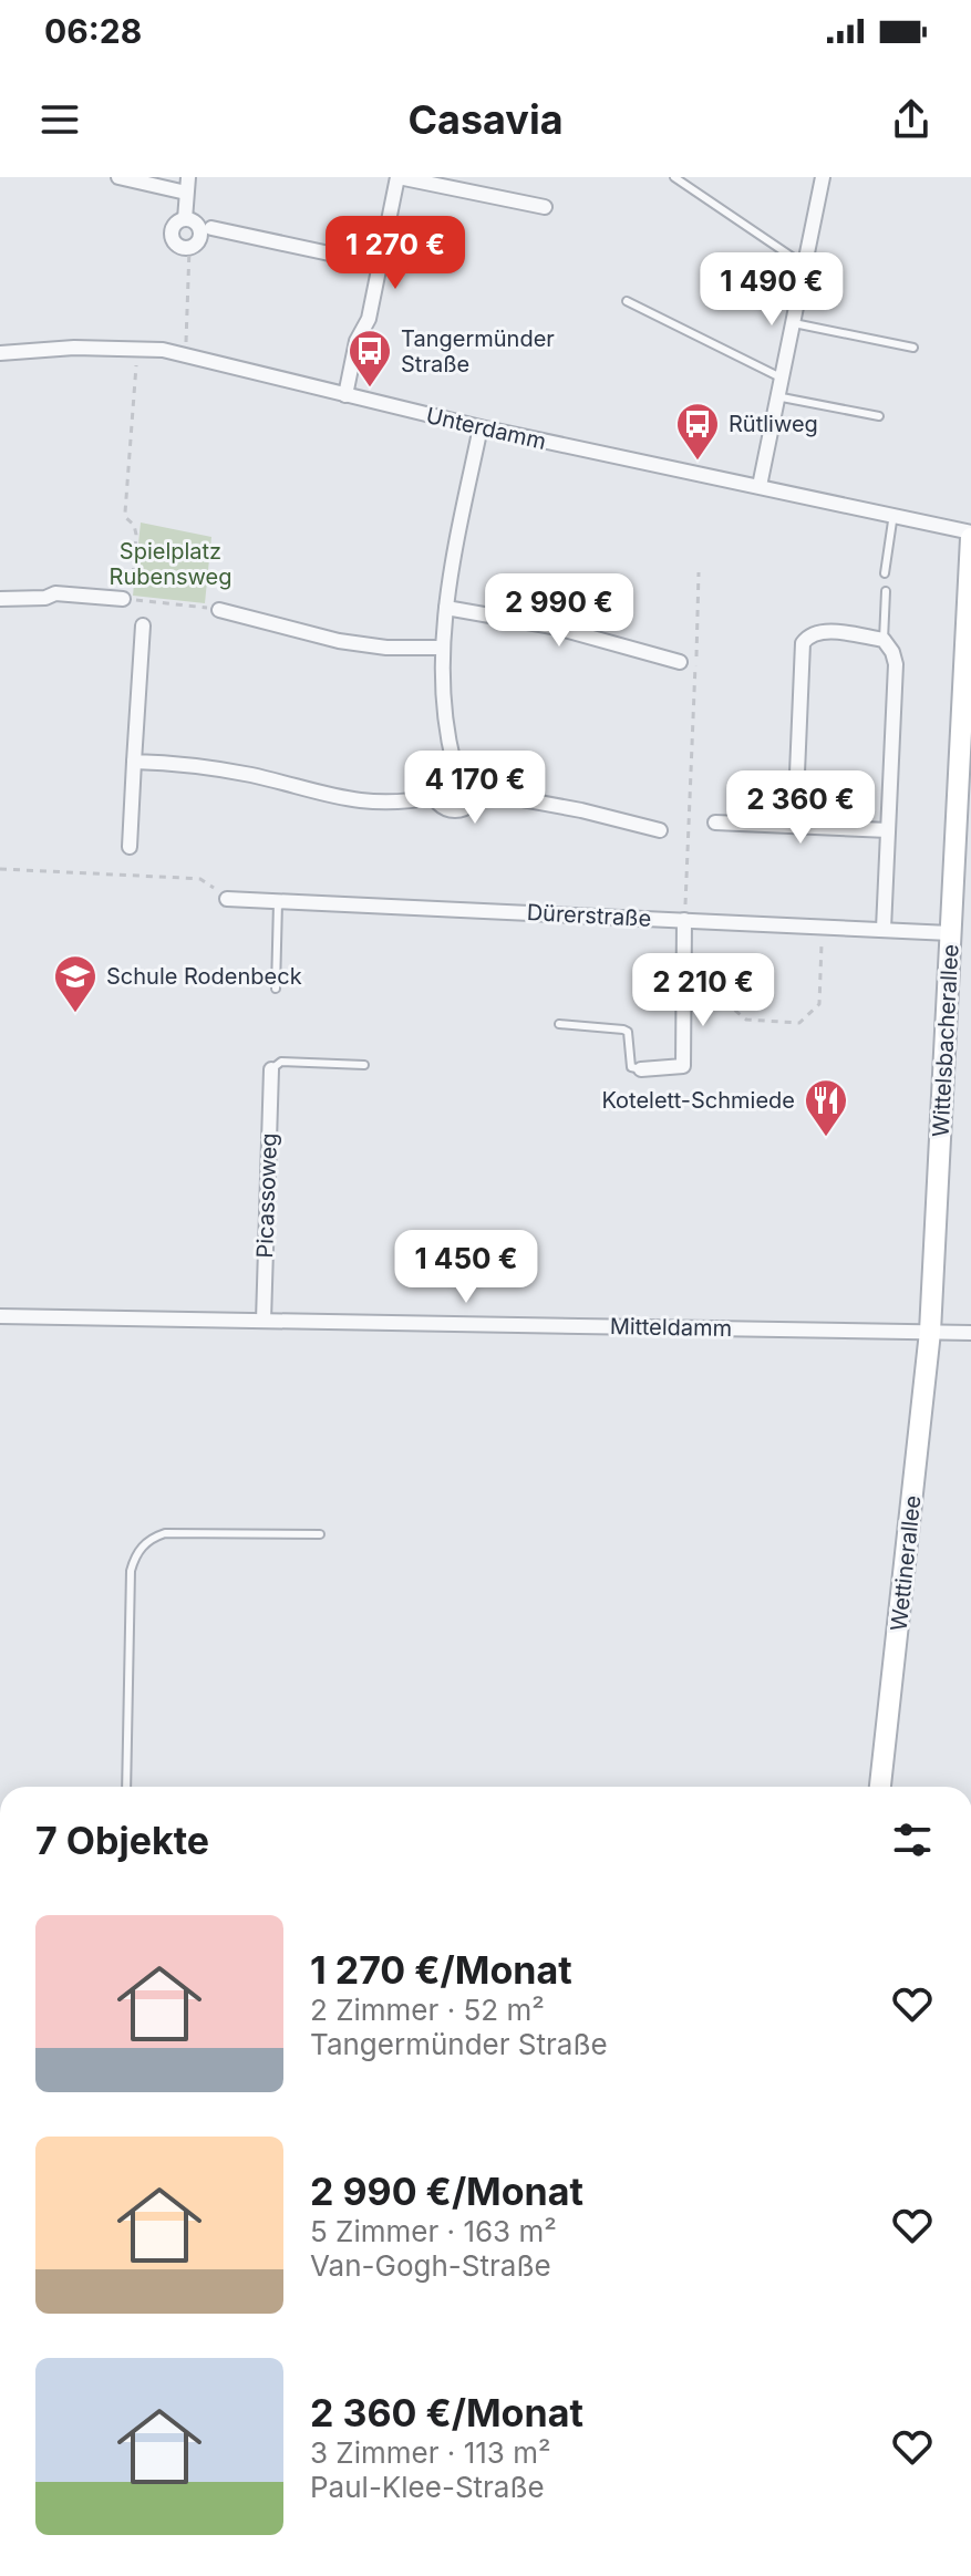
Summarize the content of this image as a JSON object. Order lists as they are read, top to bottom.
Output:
{
  "streets": {
    "street": [
      "Unterdamm",
      "Dürerstraße",
      "Wittelsbacherallee",
      "Picassoweg",
      "Mitteldamm",
      "Wettinerallee"
    ]
  },
  "crossings": [
    ["Unterdamm", "Wittelsbacherallee"],
    ["Dürerstraße", "Wittelsbacherallee"],
    ["Wittelsbacherallee", "Mitteldamm"],
    ["Wittelsbacherallee", "Wettinerallee"],
    ["Picassoweg", "Mitteldamm"],
    ["Mitteldamm", "Wettinerallee"]
  ],
  "parks": ["Spielplatz Rubensweg"],
  "places": {
    "bus stop": ["Tangermünder Straße", "Rütliweg"],
    "school or university": ["Schule Rodenbeck"],
    "restaurant": ["Kotelett-Schmiede"]
  },
  "page": {
    "status": "06:28",
    "header": "Casavia",
    "price": [
      "1 270 €",
      "1 490 €",
      "2 990 €",
      "4 170 €",
      "2 360 €",
      "2 210 €",
      "1 450 €"
    ],
    "heading": "7 Objekte",
    "list": [
      {
        "name": "1 270 €/Monat",
        "note": "2 Zimmer · 52 m² · Tangermünder Straße"
      },
      {
        "name": "2 990 €/Monat",
        "note": "5 Zimmer · 163 m² · Van-Gogh-Straße"
      },
      {
        "name": "2 360 €/Monat",
        "note": "3 Zimmer · 113 m² · Paul-Klee-Straße"
      }
    ]
  }
}
